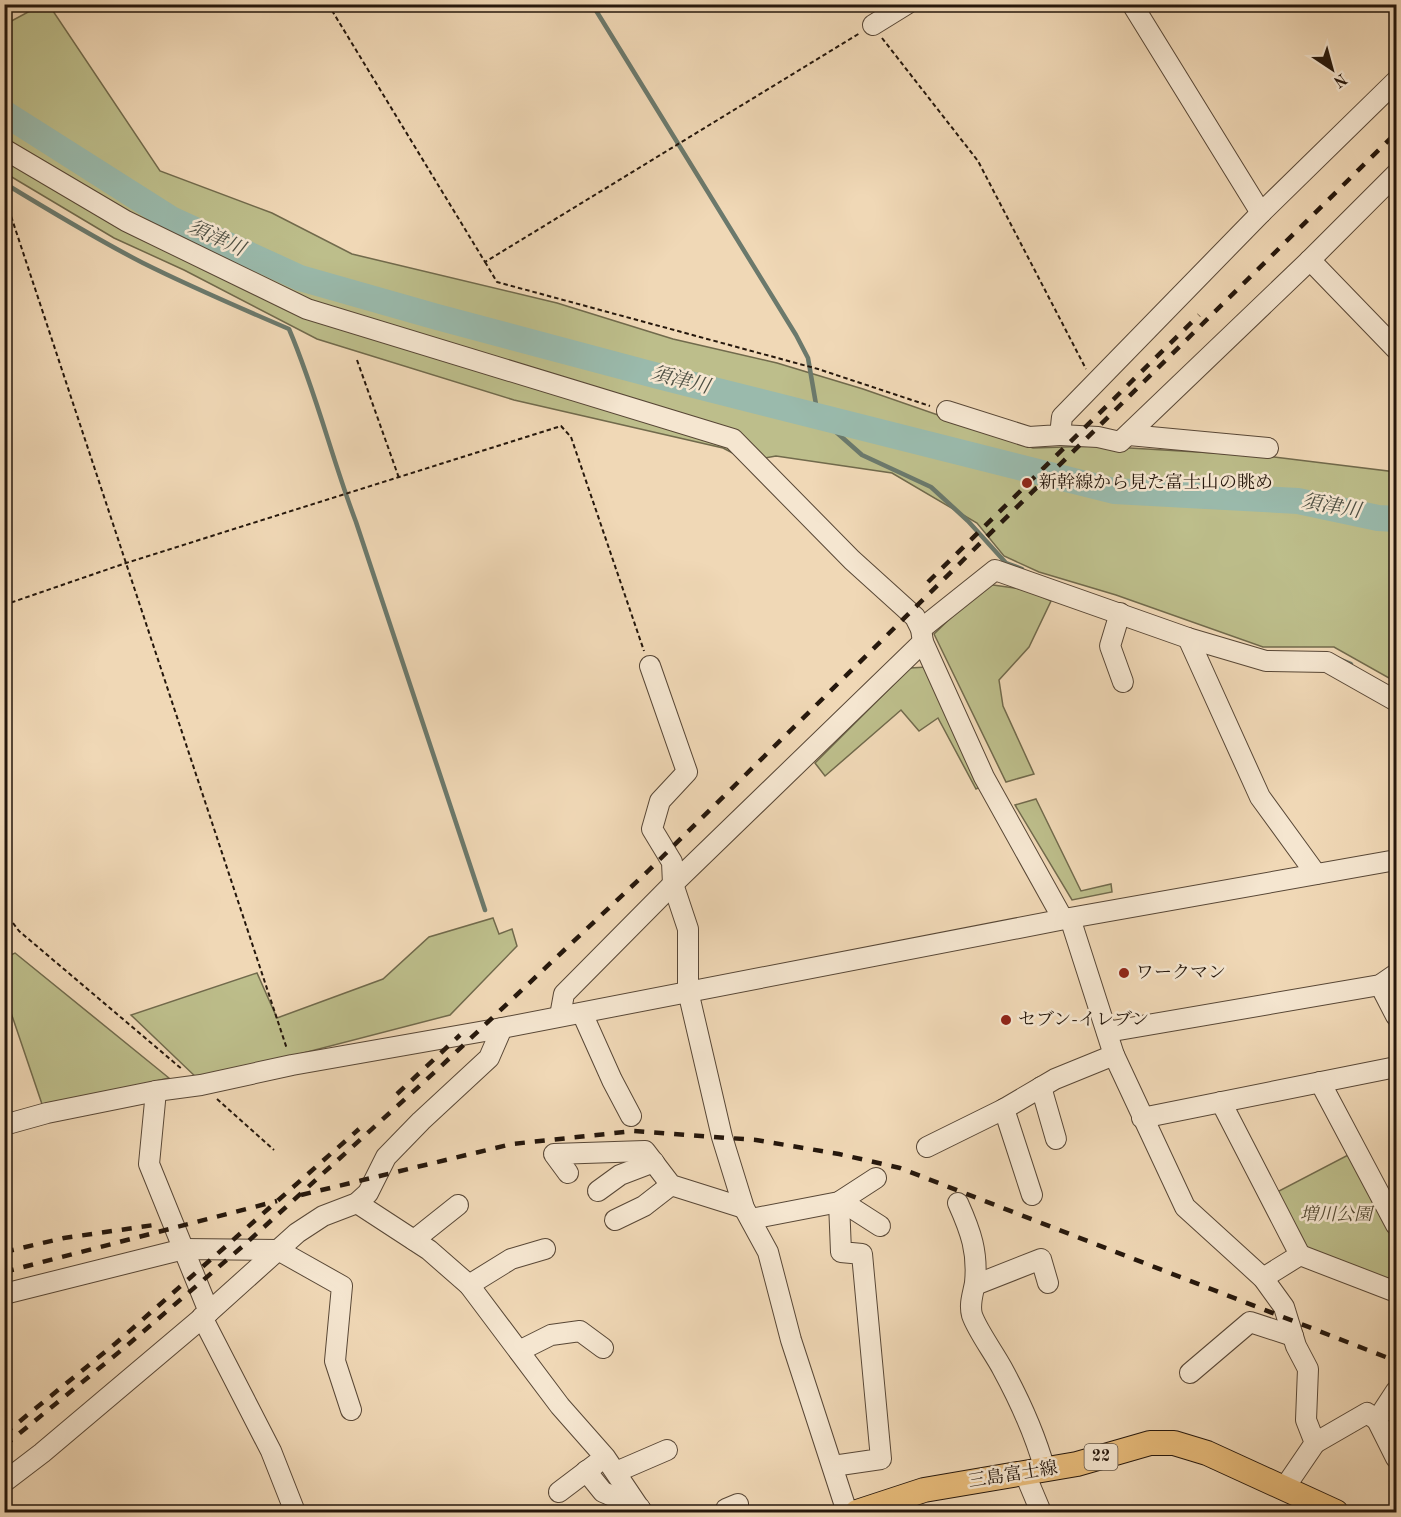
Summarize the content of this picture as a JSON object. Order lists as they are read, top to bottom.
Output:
{
  "streets": {
    "main road": ["22", "三島富士線"]
  },
  "water": ["須津川"],
  "parks": ["増川公園"],
  "places": ["新幹線から見た富士山の眺め", "ワークマン", "セブン-イレブン"],
  "north": "bottom right"
}
